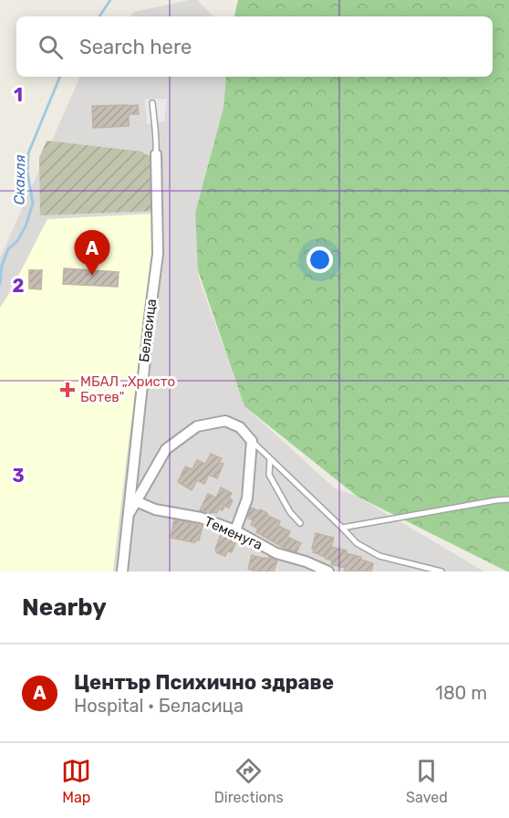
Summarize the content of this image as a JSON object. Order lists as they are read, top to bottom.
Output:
{
  "streets": {
    "street": ["Беласица", "Теменуга"]
  },
  "water": ["Скакля"],
  "places": {
    "health": ["МБАЛ „Христо Ботев\""]
  },
  "page": {
    "search": "Search here",
    "pins": "A",
    "heading": "Nearby",
    "list": [
      {
        "mark": "A",
        "name": "Център Психично здраве",
        "note": "Hospital · Беласица",
        "value": "180 m"
      }
    ],
    "nav": ["Map", "Directions", "Saved"]
  },
  "grid": {
    "rows": ["1", "2", "3"]
  }
}
